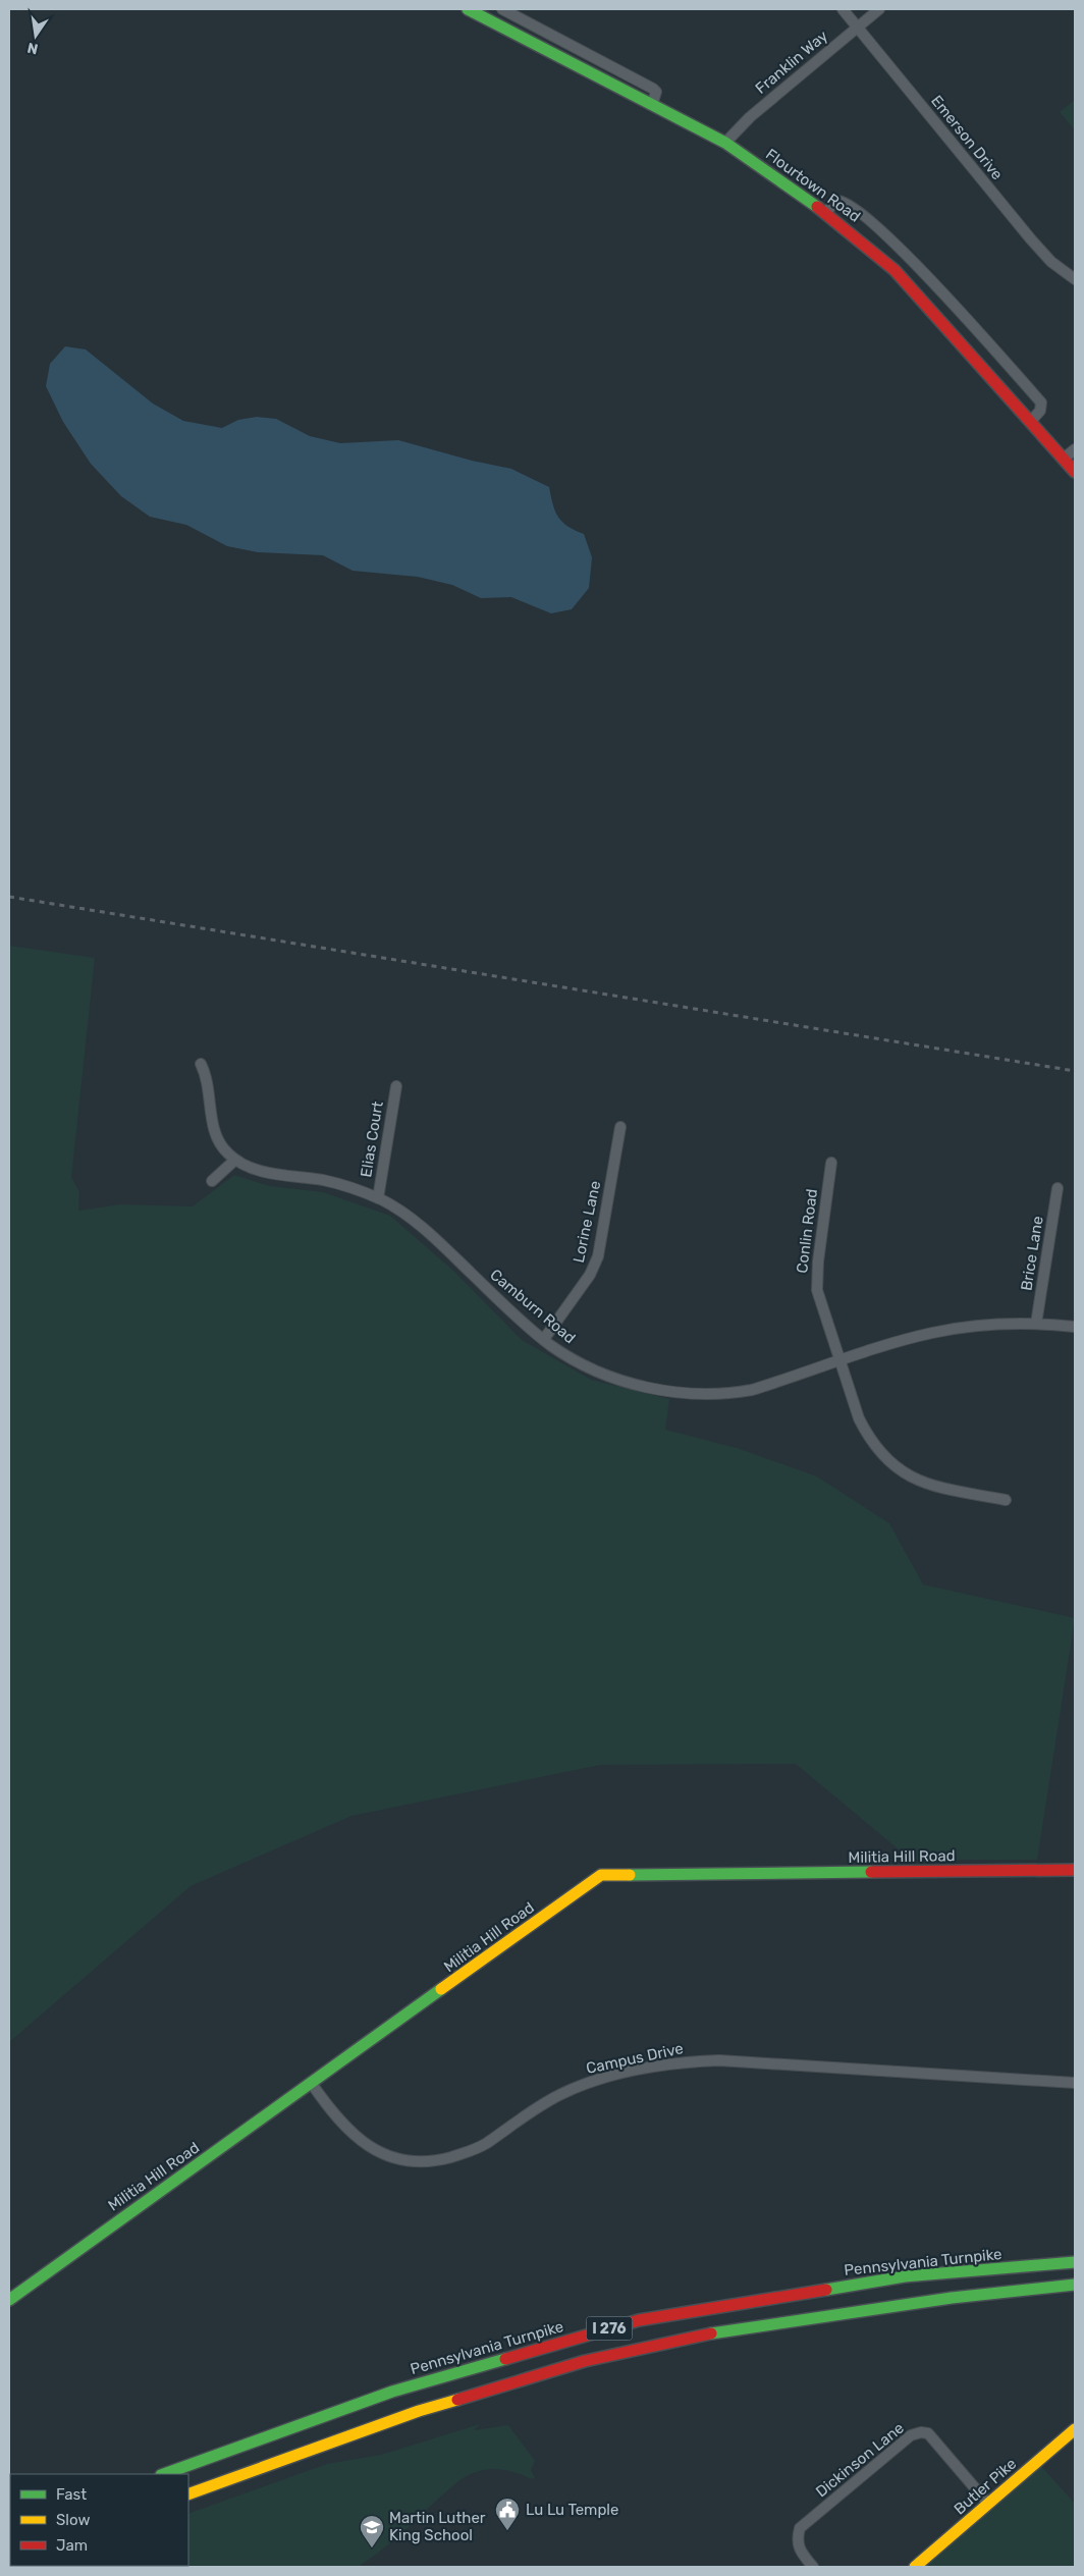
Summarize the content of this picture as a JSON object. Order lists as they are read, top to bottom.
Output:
{
  "streets": {
    "main road": [
      "Flourtown Road",
      "Militia Hill Road",
      "Pennsylvania Turnpike",
      "I 276",
      "Butler Pike"
    ],
    "street": [
      "Franklin Way",
      "Emerson Drive",
      "Elias Court",
      "Lorine Lane",
      "Conlin Road",
      "Brice Lane",
      "Camburn Road",
      "Campus Drive",
      "Dickinson Lane"
    ]
  },
  "crossings": [
    ["Franklin Way", "Emerson Drive"],
    ["Franklin Way", "Flourtown Road"],
    ["Elias Court", "Camburn Road"],
    ["Lorine Lane", "Camburn Road"],
    ["Conlin Road", "Camburn Road"],
    ["Brice Lane", "Camburn Road"],
    ["Militia Hill Road", "Campus Drive"],
    ["Dickinson Lane", "Butler Pike"]
  ],
  "places": {
    "public building": ["Lu Lu Temple"],
    "school or university": ["Martin Luther King School"]
  },
  "legend": ["Fast", "Slow", "Jam"],
  "north": "bottom"
}
